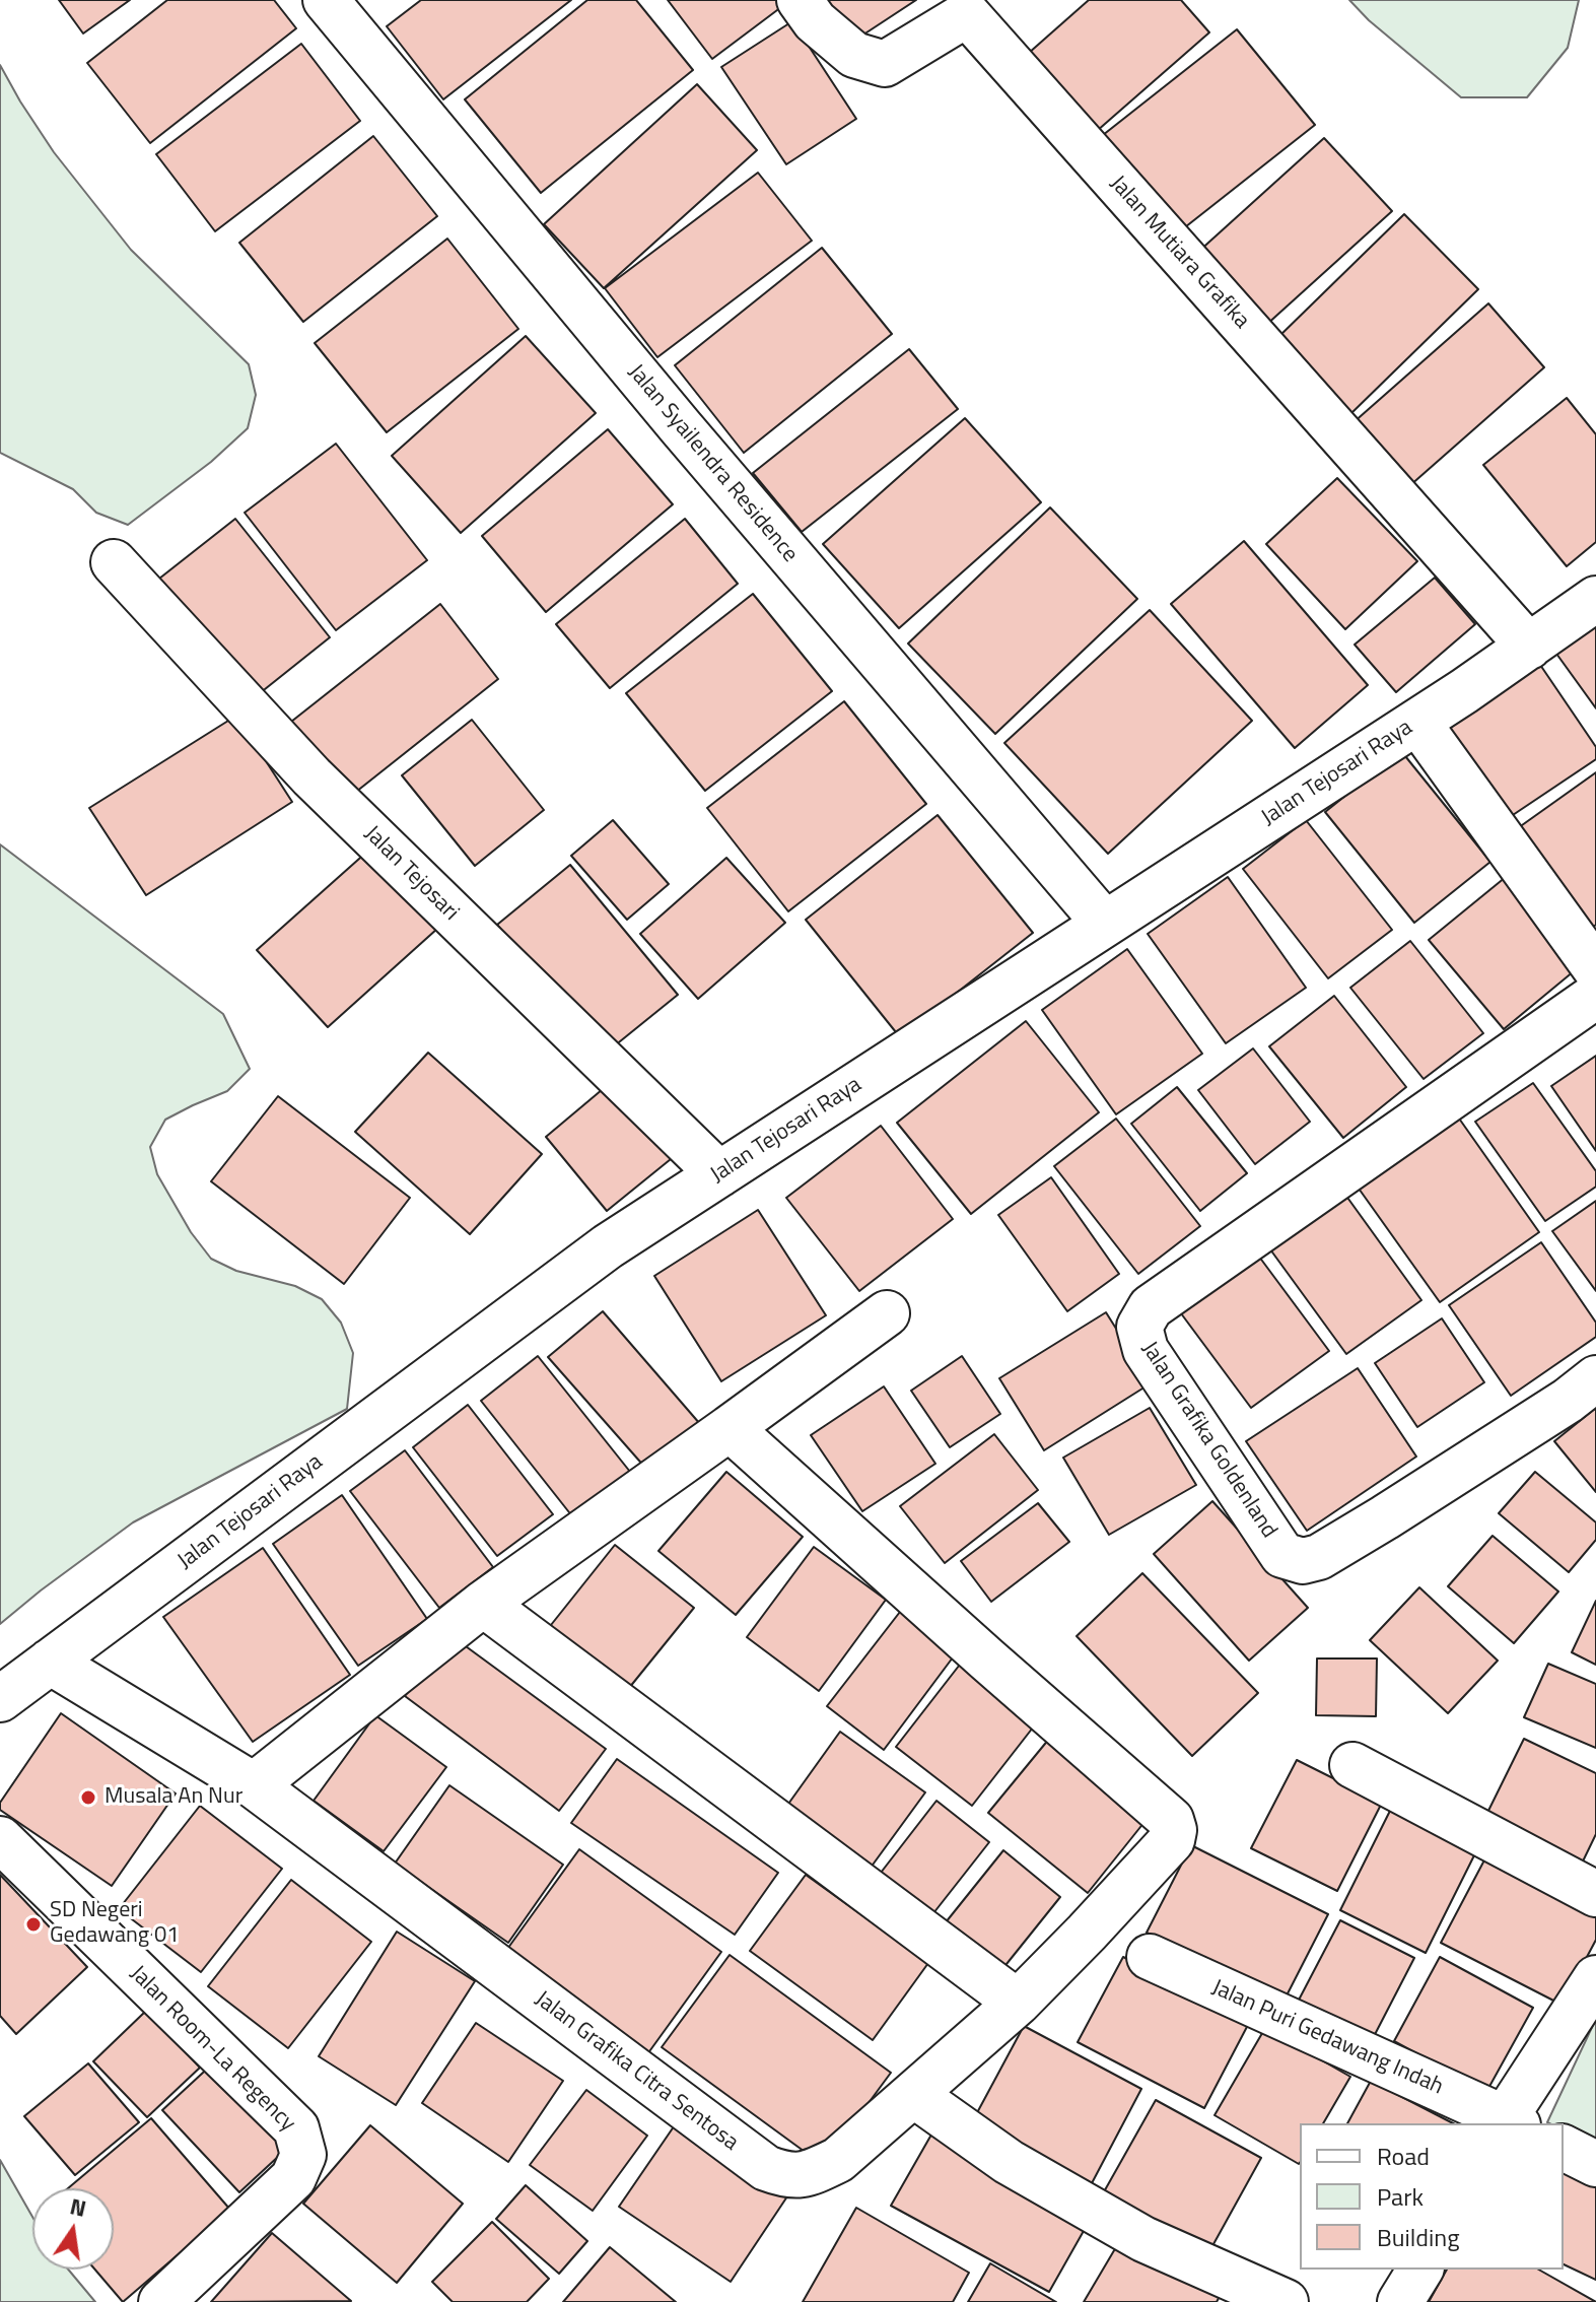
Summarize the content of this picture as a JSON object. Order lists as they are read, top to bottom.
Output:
{
  "streets": {
    "street": [
      "Jalan Mutiara Grafika",
      "Jalan Syailendra Residence",
      "Jalan Tejosari Raya",
      "Jalan Tejosari",
      "Jalan Grafika Goldenland",
      "Jalan Puri Gedawang Indah",
      "Jalan Room-La Regency",
      "Jalan Grafika Citra Sentosa"
    ]
  },
  "crossings": [
    ["Jalan Mutiara Grafika", "Jalan Tejosari Raya"],
    ["Jalan Syailendra Residence", "Jalan Tejosari Raya"],
    ["Jalan Tejosari Raya", "Jalan Tejosari"],
    ["Jalan Tejosari Raya", "Jalan Grafika Citra Sentosa"]
  ],
  "places": ["Musala An Nur", "SD Negeri Gedawang 01"],
  "legend": ["Road", "Park", "Building"],
  "north": "top"
}
